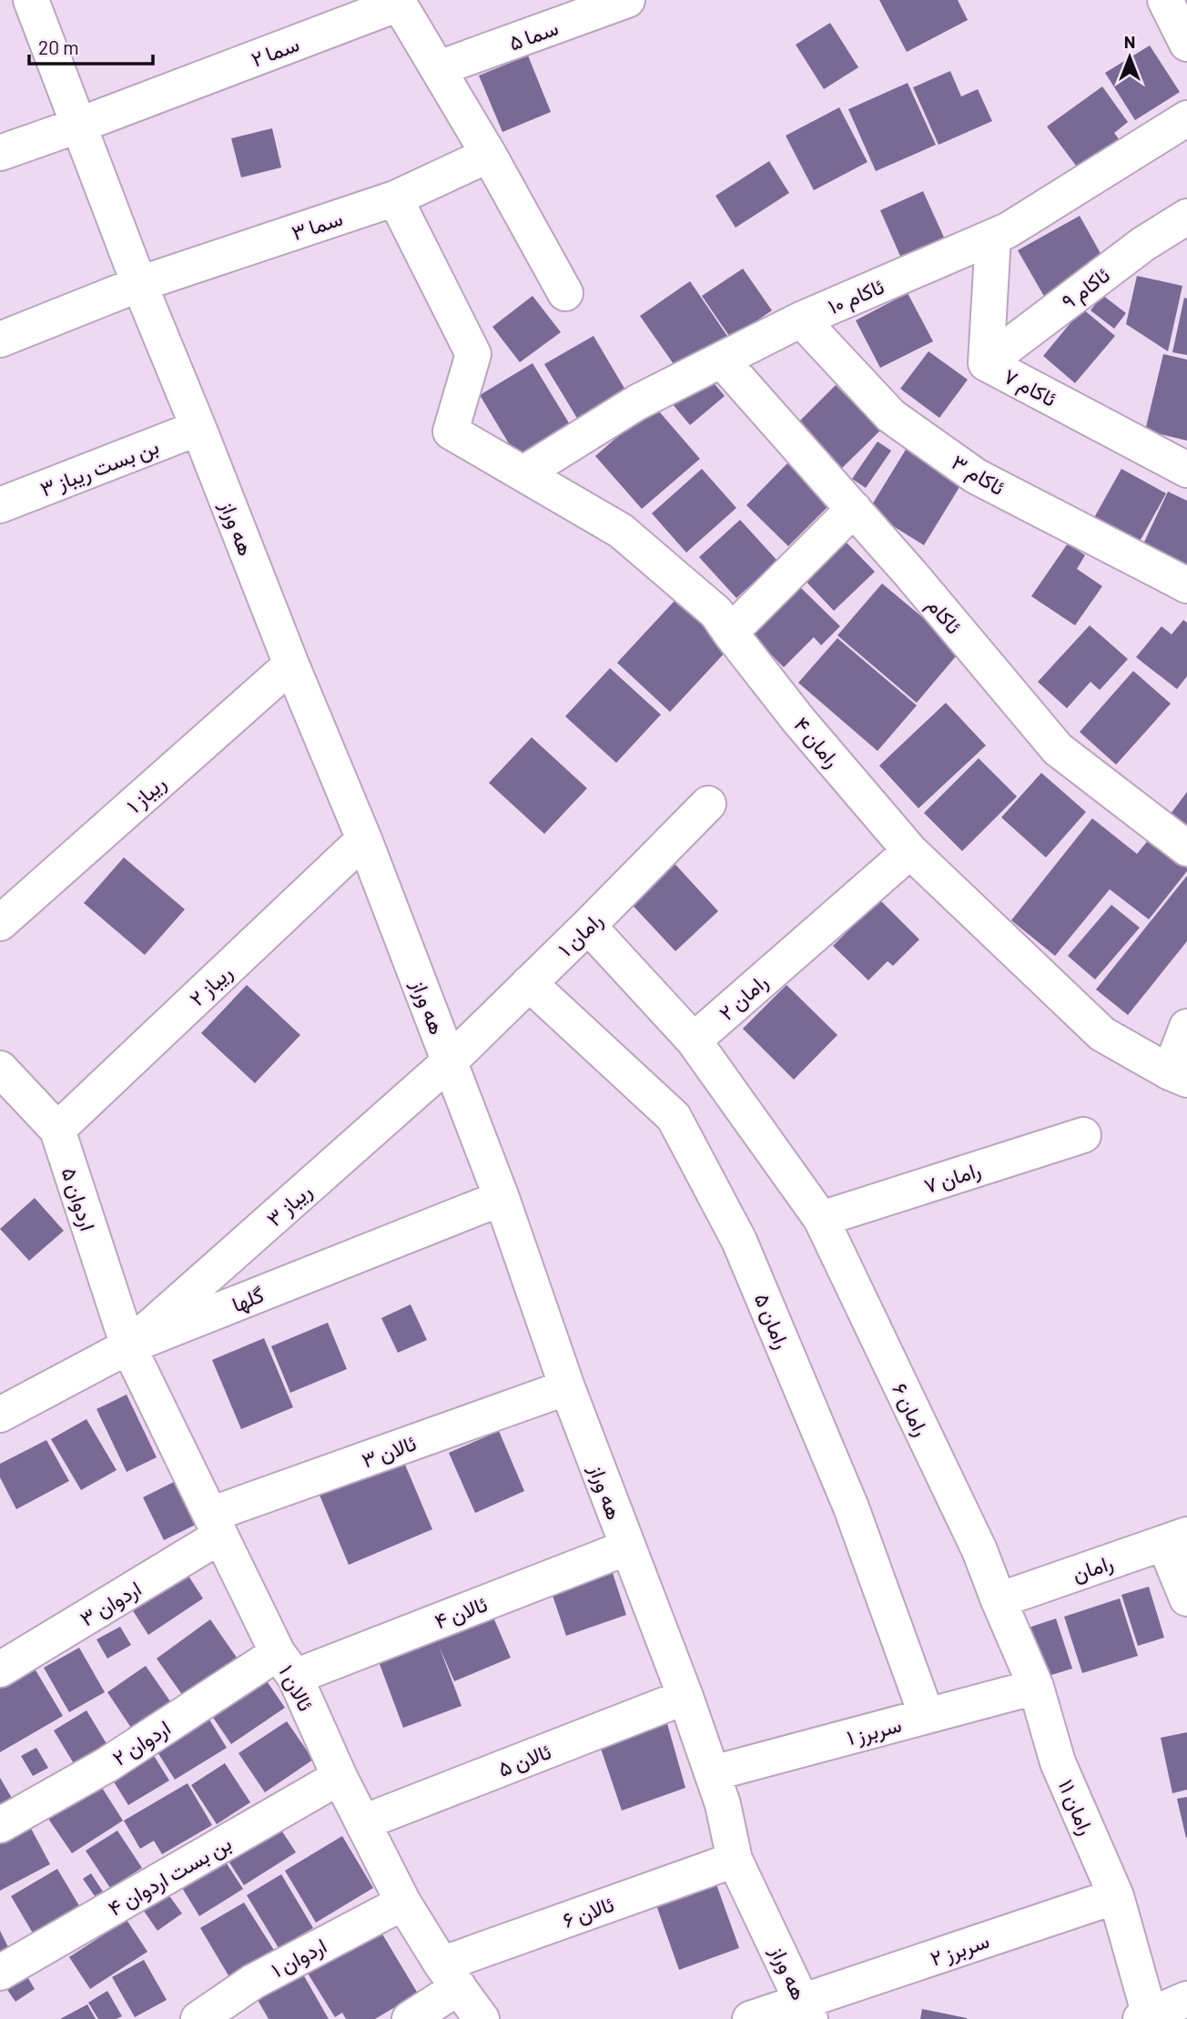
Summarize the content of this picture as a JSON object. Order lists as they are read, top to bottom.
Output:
{
  "streets": {
    "street": [
      "سما ۵",
      "سما ۲",
      "سما ۳",
      "ئاکام ۹",
      "ئاکام ۱۰",
      "ئاکام ۷",
      "بن بست ریباز ۳",
      "ئاکام ۳",
      "هه وراز",
      "ئاکام",
      "رامان ۴",
      "ریباز ۱",
      "رامان ۱",
      "ریباز ۲",
      "رامان ۲",
      "رامان ۷",
      "اردوان ۵",
      "ریباز ۳",
      "گلها",
      "رامان ۵",
      "رامان ۶",
      "ئالان ۳",
      "رامان",
      "اردوان ۳",
      "ئالان ۴",
      "ئالان ۱",
      "سربرز ۱",
      "اردوان ۲",
      "ئالان ۵",
      "رامان ۱۱",
      "بن بست اردوان ۴",
      "ئالان ۶",
      "سربرز ۲",
      "اردوان ۱"
    ]
  },
  "crossings": [
    ["سما ۲", "هه وراز"],
    ["سما ۳", "هه وراز"],
    ["سما ۳", "رامان ۴"],
    ["ئاکام ۹", "ئاکام ۷"],
    ["ئاکام ۱۰", "ئاکام ۷"],
    ["ئاکام ۱۰", "ئاکام ۳"],
    ["ئاکام ۱۰", "ئاکام"],
    ["ئاکام ۱۰", "رامان ۴"],
    ["بن بست ریباز ۳", "هه وراز"],
    ["هه وراز", "ریباز ۱"],
    ["هه وراز", "رامان ۱"],
    ["هه وراز", "ریباز ۲"],
    ["هه وراز", "ریباز ۳"],
    ["هه وراز", "گلها"],
    ["هه وراز", "ئالان ۳"],
    ["هه وراز", "ئالان ۴"],
    ["هه وراز", "سربرز ۱"],
    ["هه وراز", "ئالان ۵"],
    ["هه وراز", "ئالان ۶"],
    ["هه وراز", "سربرز ۲"],
    ["رامان ۴", "رامان ۲"],
    ["رامان ۱", "ریباز ۳"],
    ["رامان ۱", "رامان ۵"],
    ["ریباز ۲", "اردوان ۵"],
    ["رامان ۲", "رامان ۶"],
    ["رامان ۷", "رامان ۶"],
    ["اردوان ۵", "ریباز ۳"],
    ["اردوان ۵", "گلها"],
    ["اردوان ۵", "ئالان ۱"],
    ["ریباز ۳", "گلها"],
    ["ریباز ۳", "ئالان ۱"],
    ["گلها", "ئالان ۱"],
    ["رامان ۵", "سربرز ۱"],
    ["رامان ۶", "رامان"],
    ["رامان ۶", "رامان ۱۱"],
    ["ئالان ۳", "اردوان ۳"],
    ["ئالان ۳", "ئالان ۱"],
    ["رامان", "رامان ۱۱"],
    ["اردوان ۳", "ئالان ۱"],
    ["ئالان ۴", "ئالان ۱"],
    ["ئالان ۴", "اردوان ۲"],
    ["ئالان ۱", "اردوان ۲"],
    ["ئالان ۱", "ئالان ۵"],
    ["ئالان ۱", "بن بست اردوان ۴"],
    ["ئالان ۱", "ئالان ۶"],
    ["ئالان ۱", "اردوان ۱"],
    ["سربرز ۱", "رامان ۱۱"],
    ["رامان ۱۱", "سربرز ۲"]
  ],
  "scale_bar": "20 m",
  "north": "top"
}
